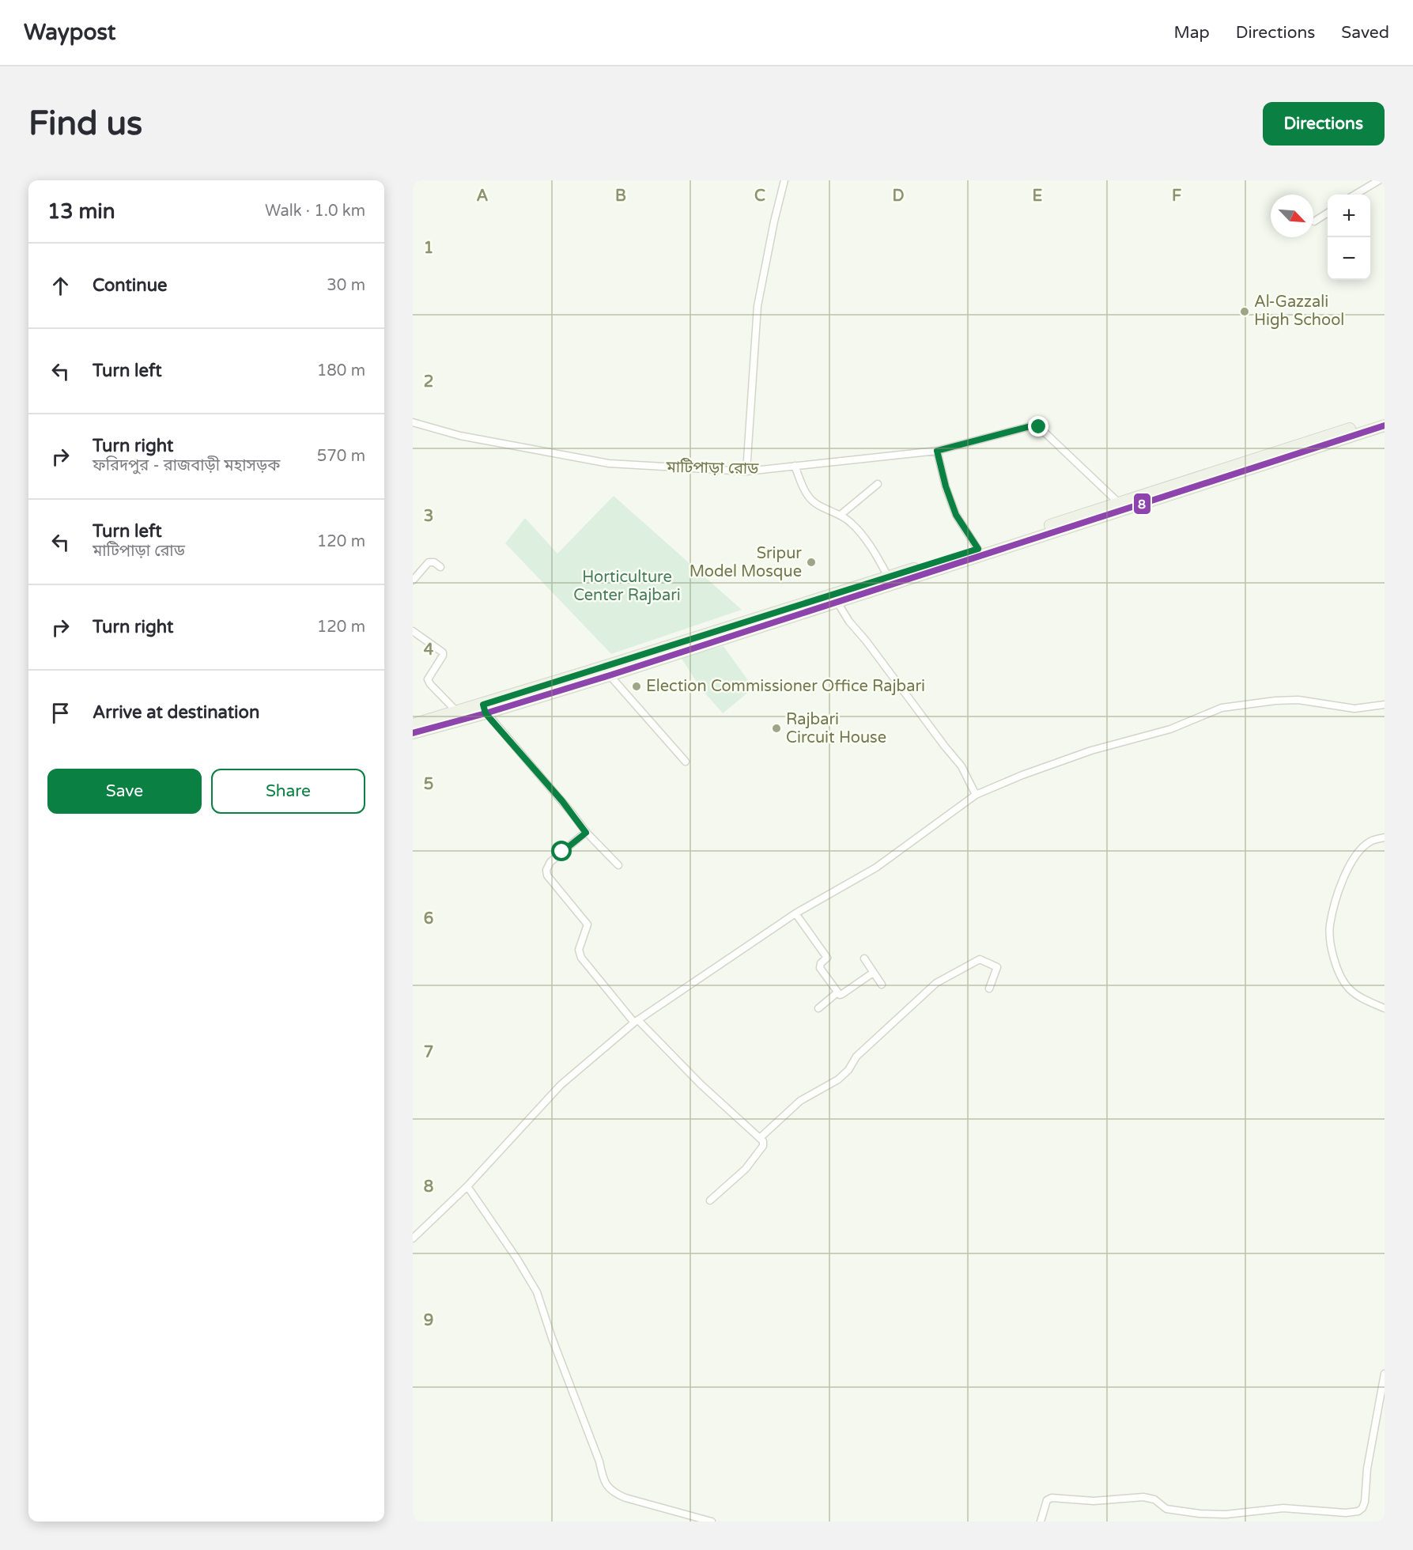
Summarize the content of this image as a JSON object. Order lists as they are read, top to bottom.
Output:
{
  "streets": {
    "street": ["মাটিপাড়া রোড"]
  },
  "parks": ["Horticulture Center Rajbari"],
  "places": [
    "Al-Gazzali High School",
    "Sripur Model Mosque",
    "Election Commissioner Office Rajbari",
    "Rajbari Circuit House"
  ],
  "lines": ["transit line 8"],
  "north": "bottom right",
  "page": {
    "header": "Waypost",
    "nav": ["Map", "Directions", "Saved"],
    "buttons": [
      "Directions",
      ["Save", "Share"]
    ],
    "title": "Find us",
    "heading": ["13 min", "Walk · 1.0 km"],
    "map_buttons": ["+", "−"],
    "list": [
      ["Continue", "30 m"],
      ["Turn left", "180 m"],
      ["Turn right", "ফরিদপুর - রাজবাড়ী মহাসড়ক", "570 m"],
      ["Turn left", "মাটিপাড়া রোড", "120 m"],
      ["Turn right", "120 m"],
      "Arrive at destination"
    ]
  },
  "grid": {
    "columns": [
      "A",
      "B",
      "C",
      "D",
      "E",
      "F"
    ],
    "rows": [
      "1",
      "2",
      "3",
      "4",
      "5",
      "6",
      "7",
      "8",
      "9"
    ]
  }
}
